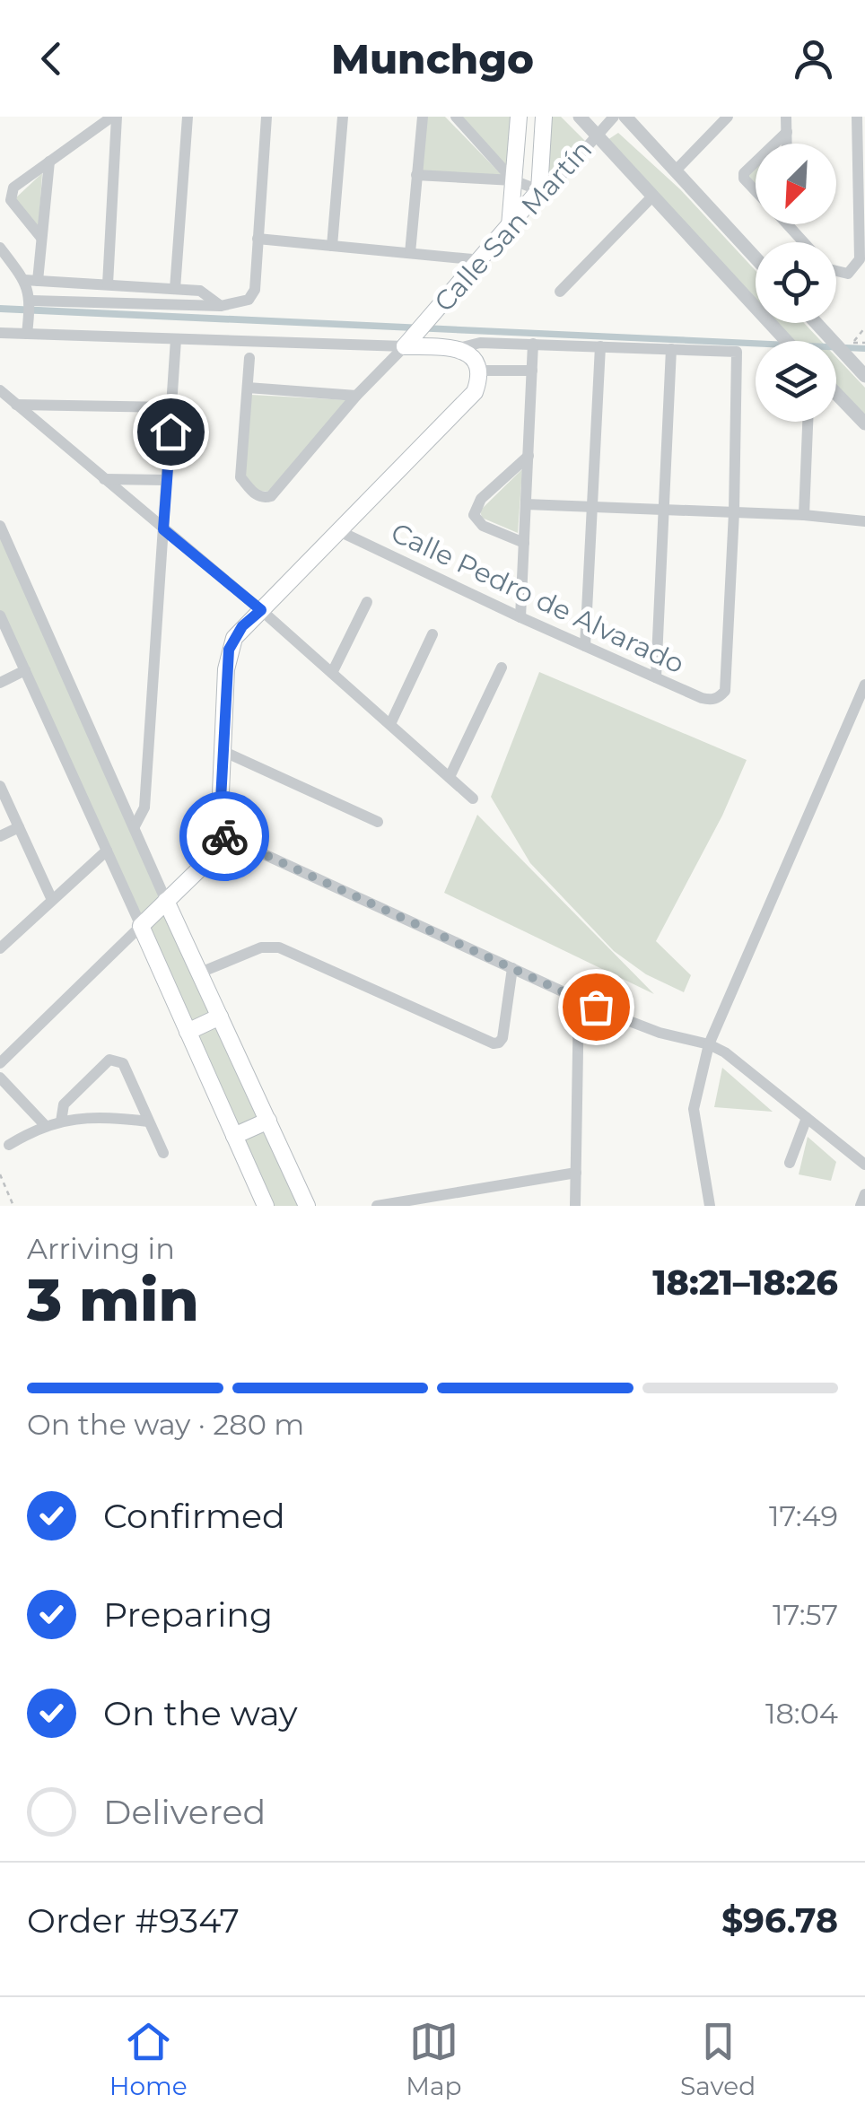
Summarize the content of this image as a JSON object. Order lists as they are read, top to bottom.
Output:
{
  "streets": {
    "main road": ["Calle San Martín"],
    "street": ["Calle Pedro de Alvarado"]
  },
  "north": "bottom left",
  "page": {
    "header": "Munchgo",
    "heading": ["3 min", "Arriving in", "18:21–18:26"],
    "panel": ["Order #9347", "$96.78"],
    "bar": "On the way · 280 m",
    "list": [
      ["Confirmed", "17:49"],
      ["Preparing", "17:57"],
      ["On the way", "18:04"],
      "Delivered"
    ],
    "tabs": ["Home", "Map", "Saved"]
  }
}
